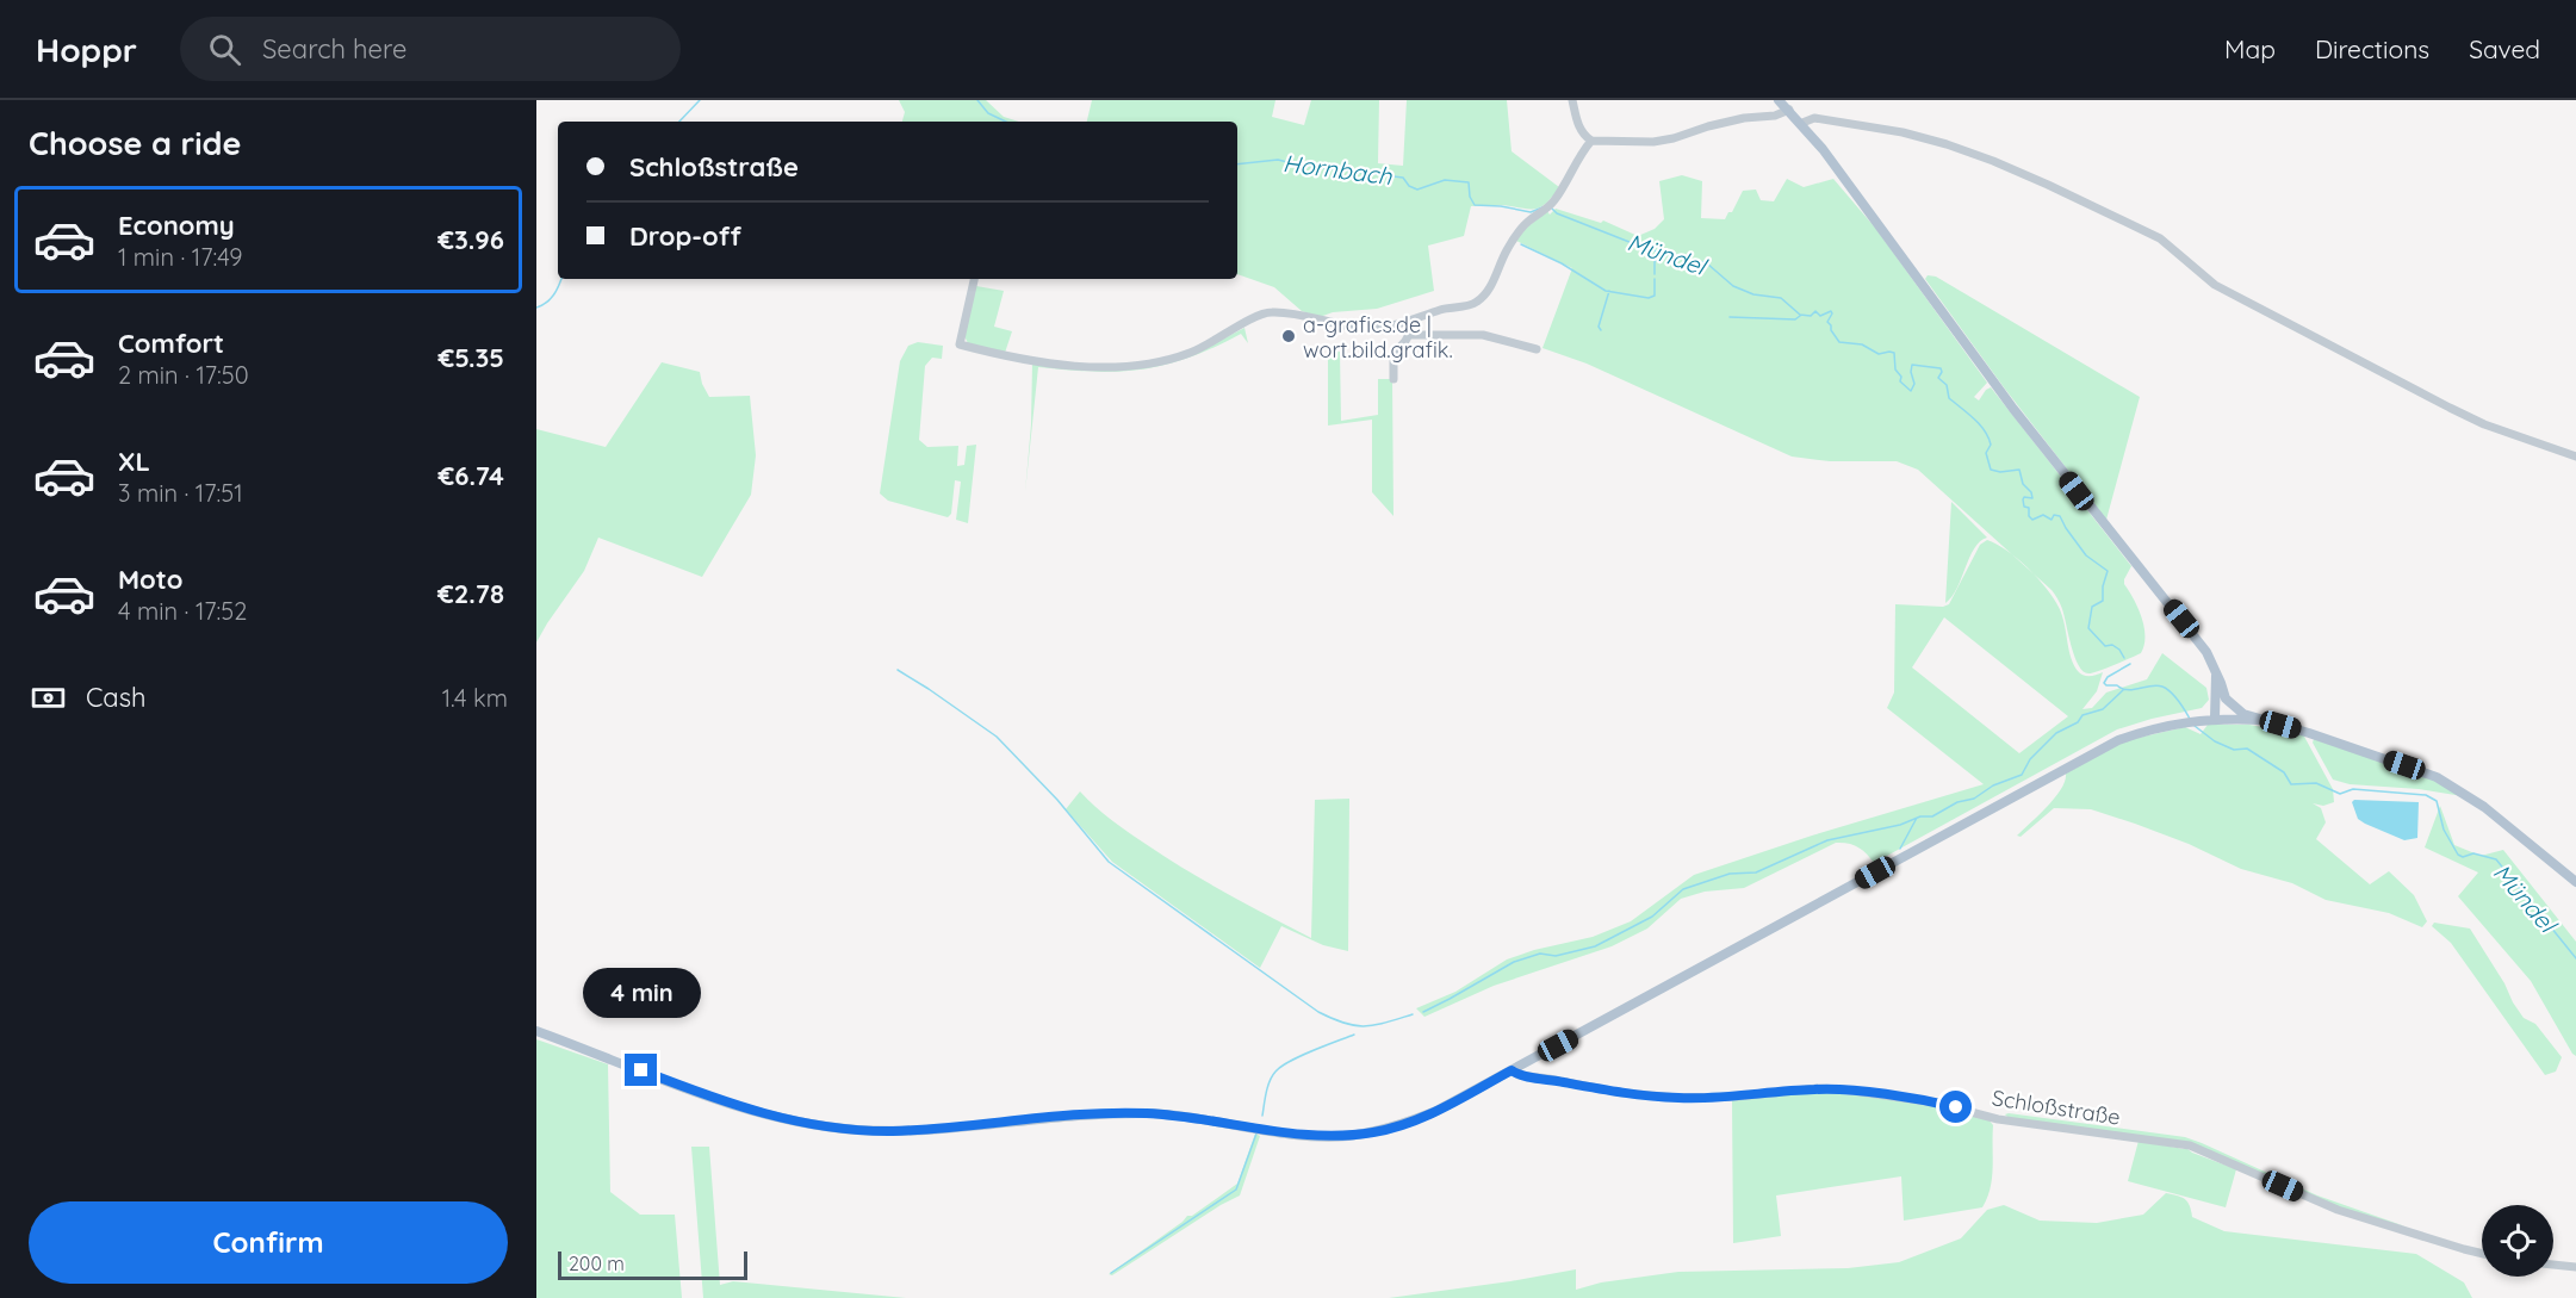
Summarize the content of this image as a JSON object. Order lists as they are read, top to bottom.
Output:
{
  "streets": {
    "street": ["Schloßstraße"]
  },
  "water": ["Hornbach", "Mündel"],
  "places": ["a-grafics.de | wort.bild.grafik."],
  "scale_bar": "200 m",
  "page": {
    "header": "Hoppr",
    "search": "Search here",
    "nav": ["Map", "Directions", "Saved"],
    "heading": "Choose a ride",
    "banner": ["Schloßstraße", "Drop-off"],
    "list": [
      {
        "name": "Economy",
        "note": "1 min · 17:49",
        "value": "€3.96"
      },
      {
        "name": "Comfort",
        "note": "2 min · 17:50",
        "value": "€5.35"
      },
      {
        "name": "XL",
        "note": "3 min · 17:51",
        "value": "€6.74"
      },
      {
        "name": "Moto",
        "note": "4 min · 17:52",
        "value": "€2.78"
      }
    ],
    "pay": ["Cash", "1.4 km"],
    "bubble": "4 min",
    "buttons": "Confirm",
    "scale": "200 m"
  }
}
